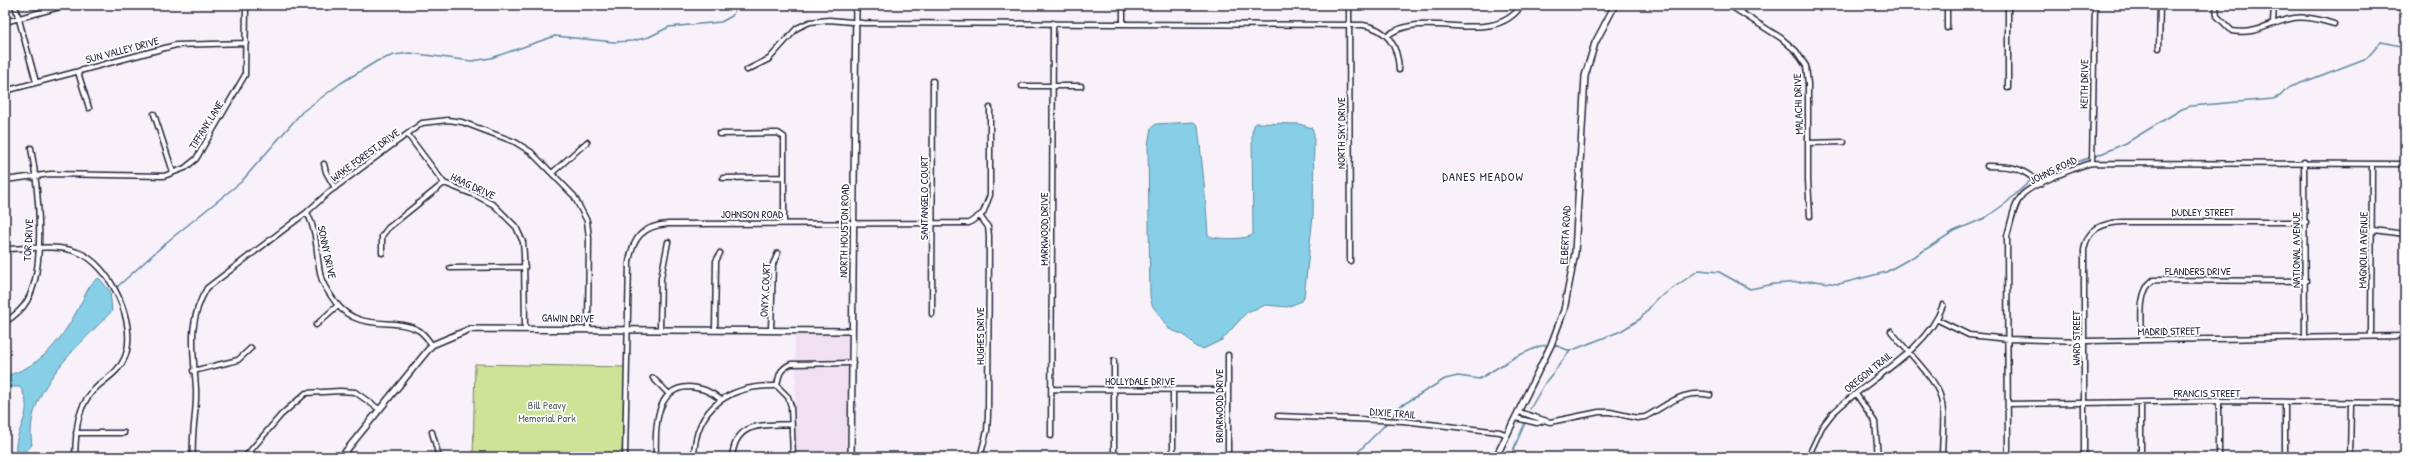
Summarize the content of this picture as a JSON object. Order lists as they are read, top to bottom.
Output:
{
  "streets": {
    "street": [
      "SUN VALLEY DRIVE",
      "KEITH DRIVE",
      "MALACHI DRIVE",
      "TIFFANY LANE",
      "NORTH SKY DRIVE",
      "WAKE FOREST DRIVE",
      "JOHNS ROAD",
      "HAAG DRIVE",
      "SANTANGELO COURT",
      "DUDLEY STREET",
      "JOHNSON ROAD",
      "MARKWOOD DRIVE",
      "NORTH HOUSTON ROAD",
      "ELBERTA ROAD",
      "TOR DRIVE",
      "NATIONAL AVENUE",
      "MAGNOLIA AVENUE",
      "SONNY DRIVE",
      "FLANDERS DRIVE",
      "ONYX COURT",
      "GAWIN DRIVE",
      "MADRID STREET",
      "HUGHES DRIVE",
      "WARD STREET",
      "OREGON TRAIL",
      "HOLLYDALE DRIVE",
      "FRANCIS STREET",
      "BRIARWOOD DRIVE",
      "DIXIE TRAIL"
    ]
  },
  "crossings": [
    ["SUN VALLEY DRIVE", "TIFFANY LANE"],
    ["KEITH DRIVE", "JOHNS ROAD"],
    ["TIFFANY LANE", "TOR DRIVE"],
    ["WAKE FOREST DRIVE", "HAAG DRIVE"],
    ["WAKE FOREST DRIVE", "SONNY DRIVE"],
    ["WAKE FOREST DRIVE", "GAWIN DRIVE"],
    ["JOHNS ROAD", "NATIONAL AVENUE"],
    ["JOHNS ROAD", "MAGNOLIA AVENUE"],
    ["JOHNS ROAD", "MADRID STREET"],
    ["JOHNS ROAD", "FRANCIS STREET"],
    ["HAAG DRIVE", "GAWIN DRIVE"],
    ["SANTANGELO COURT", "JOHNSON ROAD"],
    ["DUDLEY STREET", "NATIONAL AVENUE"],
    ["DUDLEY STREET", "WARD STREET"],
    ["JOHNSON ROAD", "NORTH HOUSTON ROAD"],
    ["JOHNSON ROAD", "GAWIN DRIVE"],
    ["JOHNSON ROAD", "HUGHES DRIVE"],
    ["MARKWOOD DRIVE", "HOLLYDALE DRIVE"],
    ["NORTH HOUSTON ROAD", "GAWIN DRIVE"],
    ["ELBERTA ROAD", "DIXIE TRAIL"],
    ["NATIONAL AVENUE", "FLANDERS DRIVE"],
    ["NATIONAL AVENUE", "MADRID STREET"],
    ["MAGNOLIA AVENUE", "MADRID STREET"],
    ["SONNY DRIVE", "GAWIN DRIVE"],
    ["FLANDERS DRIVE", "MADRID STREET"],
    ["ONYX COURT", "GAWIN DRIVE"],
    ["MADRID STREET", "WARD STREET"],
    ["MADRID STREET", "OREGON TRAIL"],
    ["WARD STREET", "FRANCIS STREET"],
    ["HOLLYDALE DRIVE", "BRIARWOOD DRIVE"]
  ],
  "districts": ["DANES MEADOW"],
  "parks": ["Bill Peavy Memorial Park"]
}
